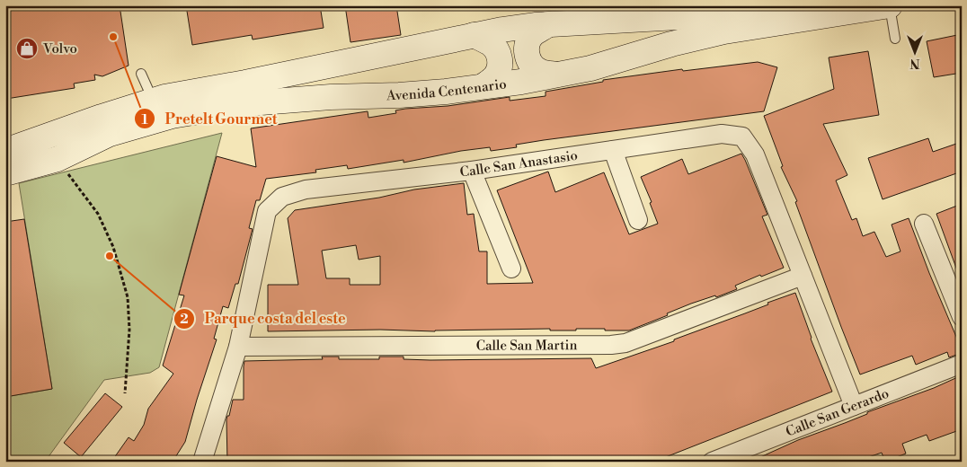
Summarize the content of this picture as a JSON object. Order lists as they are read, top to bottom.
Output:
{
  "streets": {
    "main road": ["Avenida Centenario"],
    "street": ["Calle San Anastasio", "Calle San Martin", "Calle San Gerardo"]
  },
  "crossings": [
    ["Calle San Anastasio", "Calle San Martin"],
    ["Calle San Anastasio", "Calle San Gerardo"]
  ],
  "places": {
    "other": ["Pretelt Gourmet", "Parque costa del este"],
    "shop": ["Volvo"]
  },
  "north": "bottom"
}
